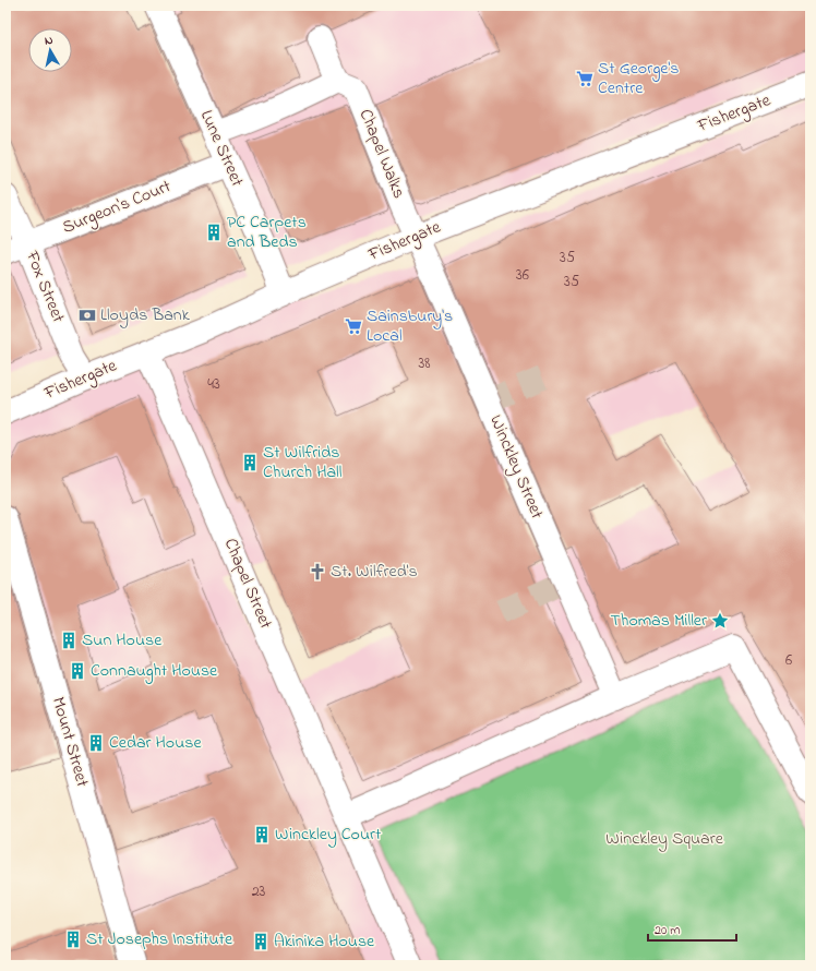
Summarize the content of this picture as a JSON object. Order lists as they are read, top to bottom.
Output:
{
  "streets": {
    "street": [
      "Fishergate",
      "Lune Street",
      "Chapel Walks",
      "Surgeon's Court",
      "Fox Street",
      "Winckley Street",
      "Chapel Street",
      "Mount Street"
    ]
  },
  "crossings": [
    ["Fishergate", "Lune Street"],
    ["Fishergate", "Chapel Walks"],
    ["Fishergate", "Fox Street"],
    ["Fishergate", "Winckley Street"],
    ["Fishergate", "Chapel Street"],
    ["Lune Street", "Surgeon's Court"],
    ["Chapel Walks", "Winckley Street"],
    ["Surgeon's Court", "Fox Street"]
  ],
  "parks": ["Winckley Square"],
  "places": {
    "supermarket": ["St George's Centre", "Sainsbury's Local"],
    "building": [
      "PC Carpets and Beds",
      "St Wilfrids Church Hall",
      "Sun House",
      "Connaught House",
      "Cedar House",
      "Winckley Court",
      "St Josephs Institute",
      "Akinika House"
    ],
    "bank": ["Lloyds Bank"],
    "church": ["St. Wilfred's"],
    "place": ["Thomas Miller"]
  },
  "house_numbers": [
    "35",
    "36",
    "35",
    "38",
    "43",
    "6",
    "23"
  ],
  "scale_bar": "20 m",
  "north": "top"
}
